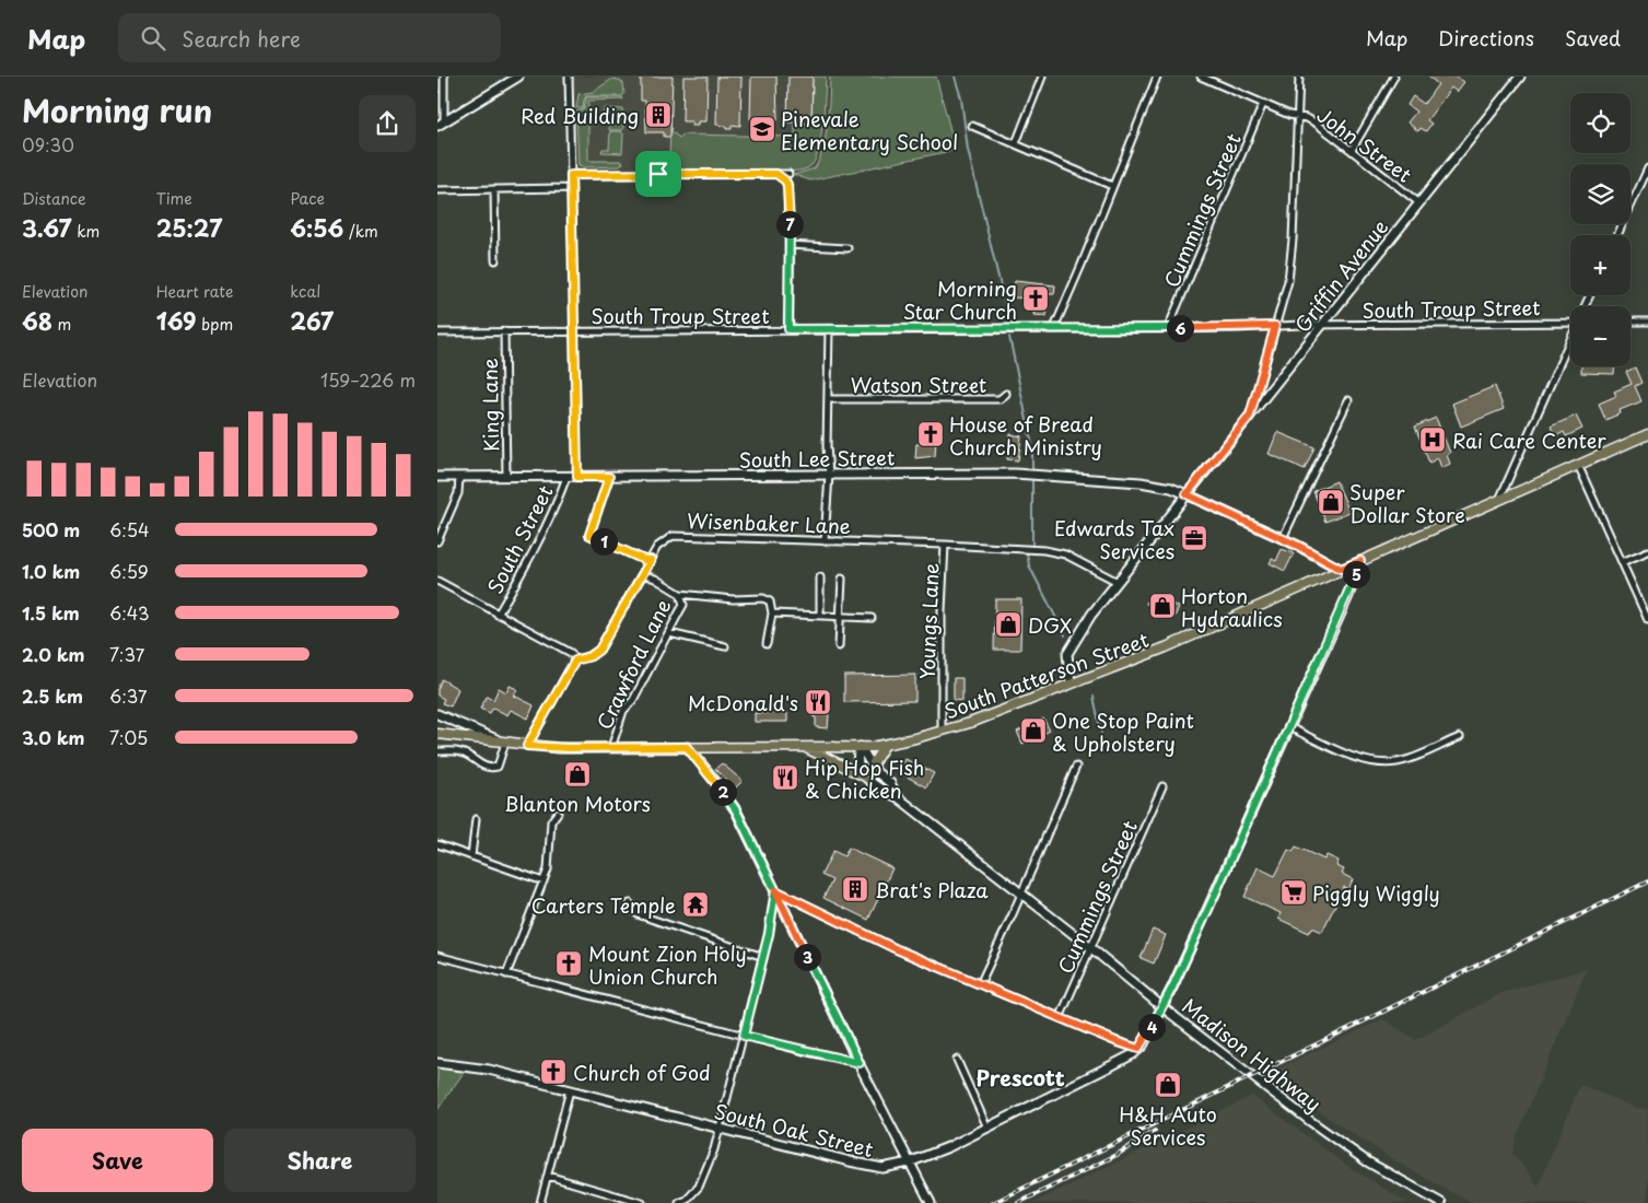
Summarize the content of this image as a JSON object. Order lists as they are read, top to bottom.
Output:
{
  "streets": {
    "main road": [
      "Griffin Avenue",
      "South Lee Street",
      "South Patterson Street",
      "Madison Highway",
      "South Oak Street"
    ],
    "street": [
      "John Street",
      "Cummings Street",
      "South Troup Street",
      "Watson Street",
      "King Lane",
      "Wisenbaker Lane",
      "South Street",
      "Youngs Lane",
      "Crawford Lane"
    ]
  },
  "crossings": [
    ["John Street", "Cummings Street"],
    ["John Street", "Griffin Avenue"],
    ["Cummings Street", "South Troup Street"],
    ["Cummings Street", "Madison Highway"],
    ["Griffin Avenue", "South Troup Street"],
    ["Griffin Avenue", "South Lee Street"],
    ["Griffin Avenue", "Wisenbaker Lane"],
    ["Griffin Avenue", "South Patterson Street"],
    ["South Troup Street", "King Lane"],
    ["South Troup Street", "South Street"],
    ["King Lane", "South Lee Street"],
    ["South Lee Street", "South Street"],
    ["South Lee Street", "South Patterson Street"],
    ["Wisenbaker Lane", "Youngs Lane"],
    ["Youngs Lane", "South Patterson Street"],
    ["Crawford Lane", "South Patterson Street"],
    ["South Patterson Street", "Madison Highway"],
    ["South Patterson Street", "South Oak Street"],
    ["Madison Highway", "South Oak Street"]
  ],
  "districts": ["Prescott"],
  "places": {
    "building": ["Red Building", "Brat's Plaza"],
    "school or university": ["Pinevale Elementary School"],
    "church": [
      "Morning Star Church",
      "House of Bread Church Ministry",
      "Mount Zion Holy Union Church",
      "Church of God"
    ],
    "hospital": ["Rai Care Center"],
    "shop": [
      "Super Dollar Store",
      "Horton Hydraulics",
      "DGX",
      "One Stop Paint & Upholstery",
      "Blanton Motors",
      "H&H Auto Services"
    ],
    "office": ["Edwards Tax Services"],
    "restaurant": ["McDonald's", "Hip Hop Fish & Chicken"],
    "supermarket": ["Piggly Wiggly"],
    "temple": ["Carters Temple"]
  },
  "page": {
    "header": "Map",
    "search": "Search here",
    "nav": ["Map", "Directions", "Saved"],
    "heading": ["Morning run", "09:30"],
    "map_buttons": ["+", "−"],
    "stats": [
      ["Distance", "3.67 km"],
      ["Time", "25:27"],
      ["Pace", "6:56 /km"],
      ["Elevation", "68 m"],
      ["Heart rate", "169 bpm"],
      ["kcal", "267"]
    ],
    "pins": [
      "7",
      "6",
      "1",
      "5",
      "2",
      "3",
      "4"
    ],
    "chart": ["Elevation", "159–226 m"],
    "list": [
      {
        "name": "500 m",
        "note": "6:54"
      },
      {
        "name": "1.0 km",
        "note": "6:59"
      },
      {
        "name": "1.5 km",
        "note": "6:43"
      },
      {
        "name": "2.0 km",
        "note": "7:37"
      },
      {
        "name": "2.5 km",
        "note": "6:37"
      },
      {
        "name": "3.0 km",
        "note": "7:05"
      }
    ],
    "buttons": ["Save", "Share"]
  }
}
